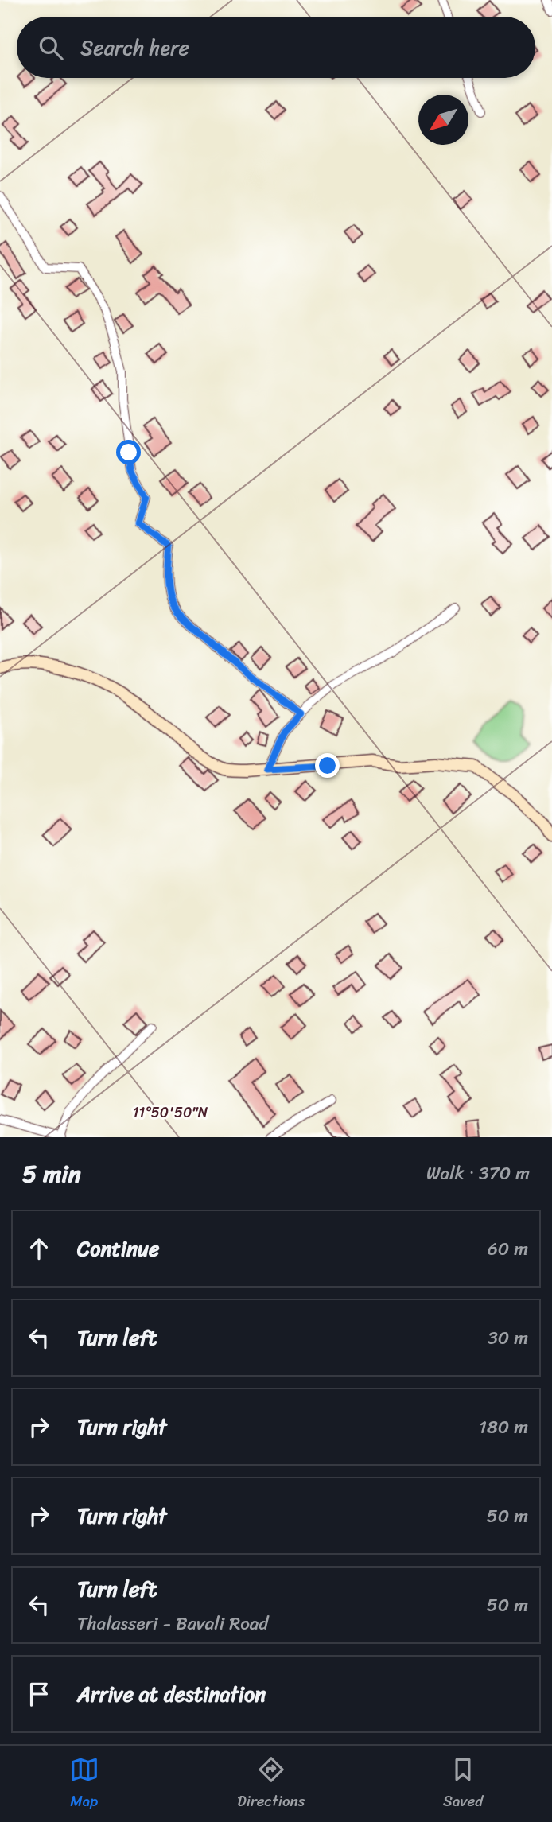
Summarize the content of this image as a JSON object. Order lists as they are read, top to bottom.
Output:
{
  "north": "bottom left",
  "page": {
    "search": "Search here",
    "heading": ["5 min", "Walk · 370 m"],
    "list": [
      ["Continue", "60 m"],
      ["Turn left", "30 m"],
      ["Turn right", "180 m"],
      ["Turn right", "50 m"],
      ["Turn left", "Thalasseri - Bavali Road", "50 m"],
      "Arrive at destination"
    ],
    "nav": ["Map", "Directions", "Saved"]
  },
  "coordinates": ["11°50'50\"N"]
}
